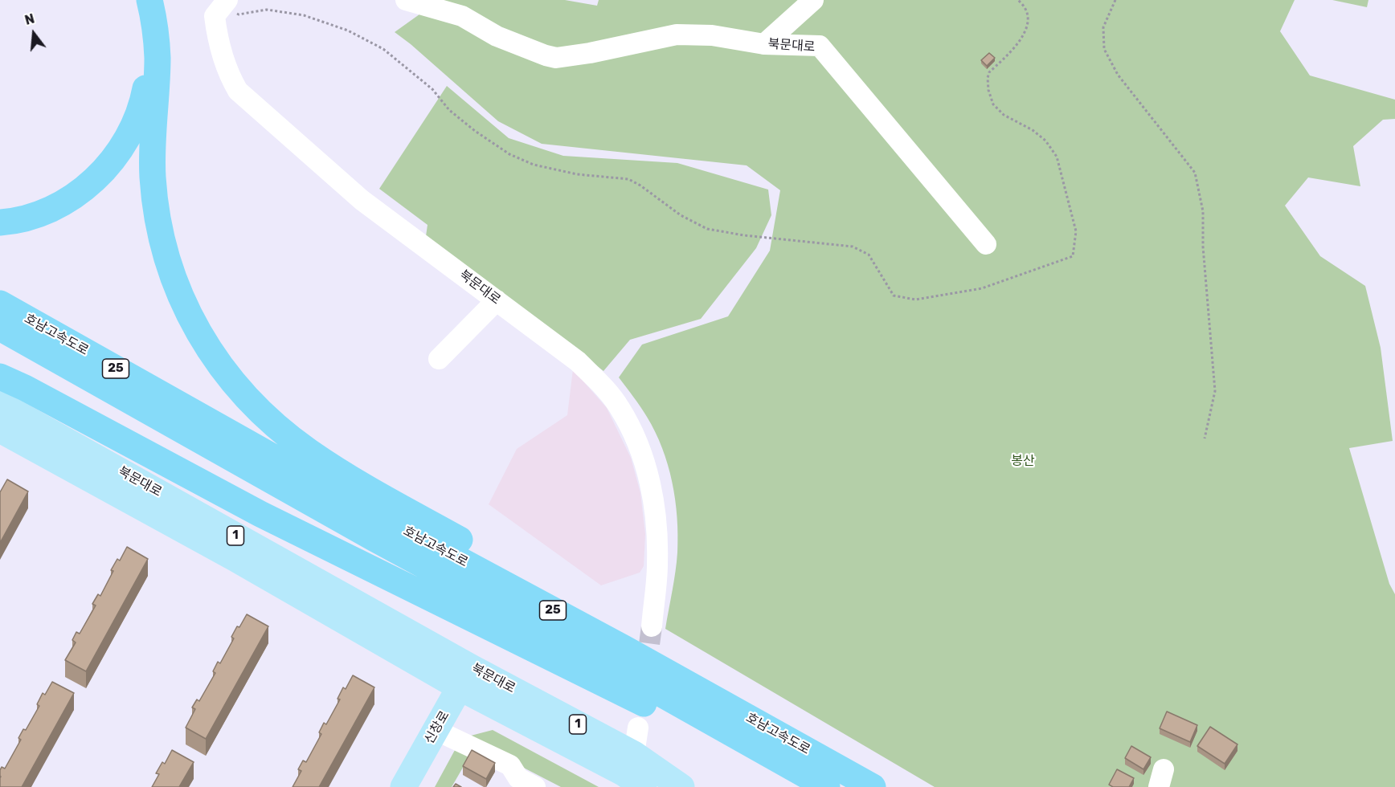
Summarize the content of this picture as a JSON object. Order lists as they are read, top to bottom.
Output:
{
  "streets": {
    "highway": ["호남고속도로", "25"],
    "main road": ["북문대로", "1", "신창로"]
  },
  "crossings": [
    ["북문대로", "신창로"]
  ],
  "parks": ["봉산"],
  "north": "top"
}
